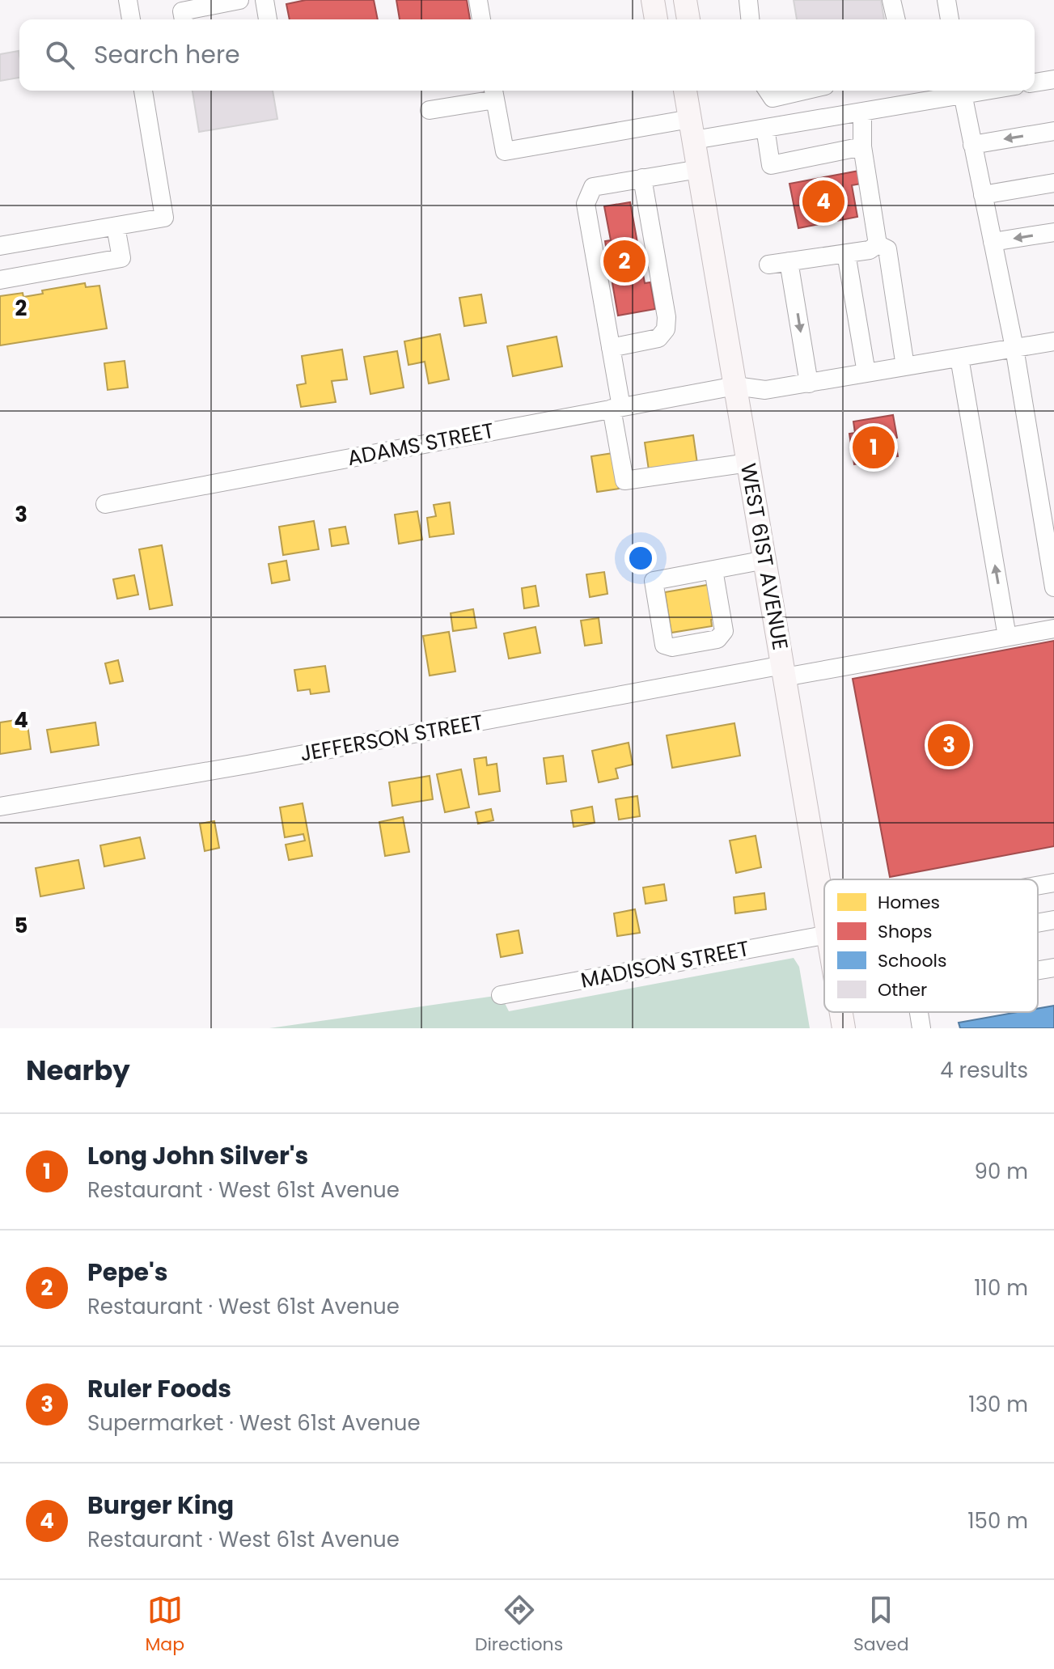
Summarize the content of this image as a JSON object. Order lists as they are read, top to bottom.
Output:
{
  "streets": {
    "main road": ["WEST 61ST AVENUE"],
    "street": ["ADAMS STREET", "JEFFERSON STREET", "MADISON STREET"]
  },
  "crossings": [
    ["ADAMS STREET", "WEST 61ST AVENUE"],
    ["WEST 61ST AVENUE", "JEFFERSON STREET"]
  ],
  "legend": [
    "Homes",
    "Shops",
    "Schools",
    "Other"
  ],
  "page": {
    "search": "Search here",
    "pins": [
      "4",
      "2",
      "1",
      "3"
    ],
    "heading": ["Nearby", "4 results"],
    "list": [
      {
        "mark": "1",
        "name": "Long John Silver's",
        "note": "Restaurant · West 61st Avenue",
        "value": "90 m"
      },
      {
        "mark": "2",
        "name": "Pepe's",
        "note": "Restaurant · West 61st Avenue",
        "value": "110 m"
      },
      {
        "mark": "3",
        "name": "Ruler Foods",
        "note": "Supermarket · West 61st Avenue",
        "value": "130 m"
      },
      {
        "mark": "4",
        "name": "Burger King",
        "note": "Restaurant · West 61st Avenue",
        "value": "150 m"
      }
    ],
    "nav": ["Map", "Directions", "Saved"]
  },
  "grid": {
    "rows": [
      "2",
      "3",
      "4",
      "5"
    ]
  }
}
